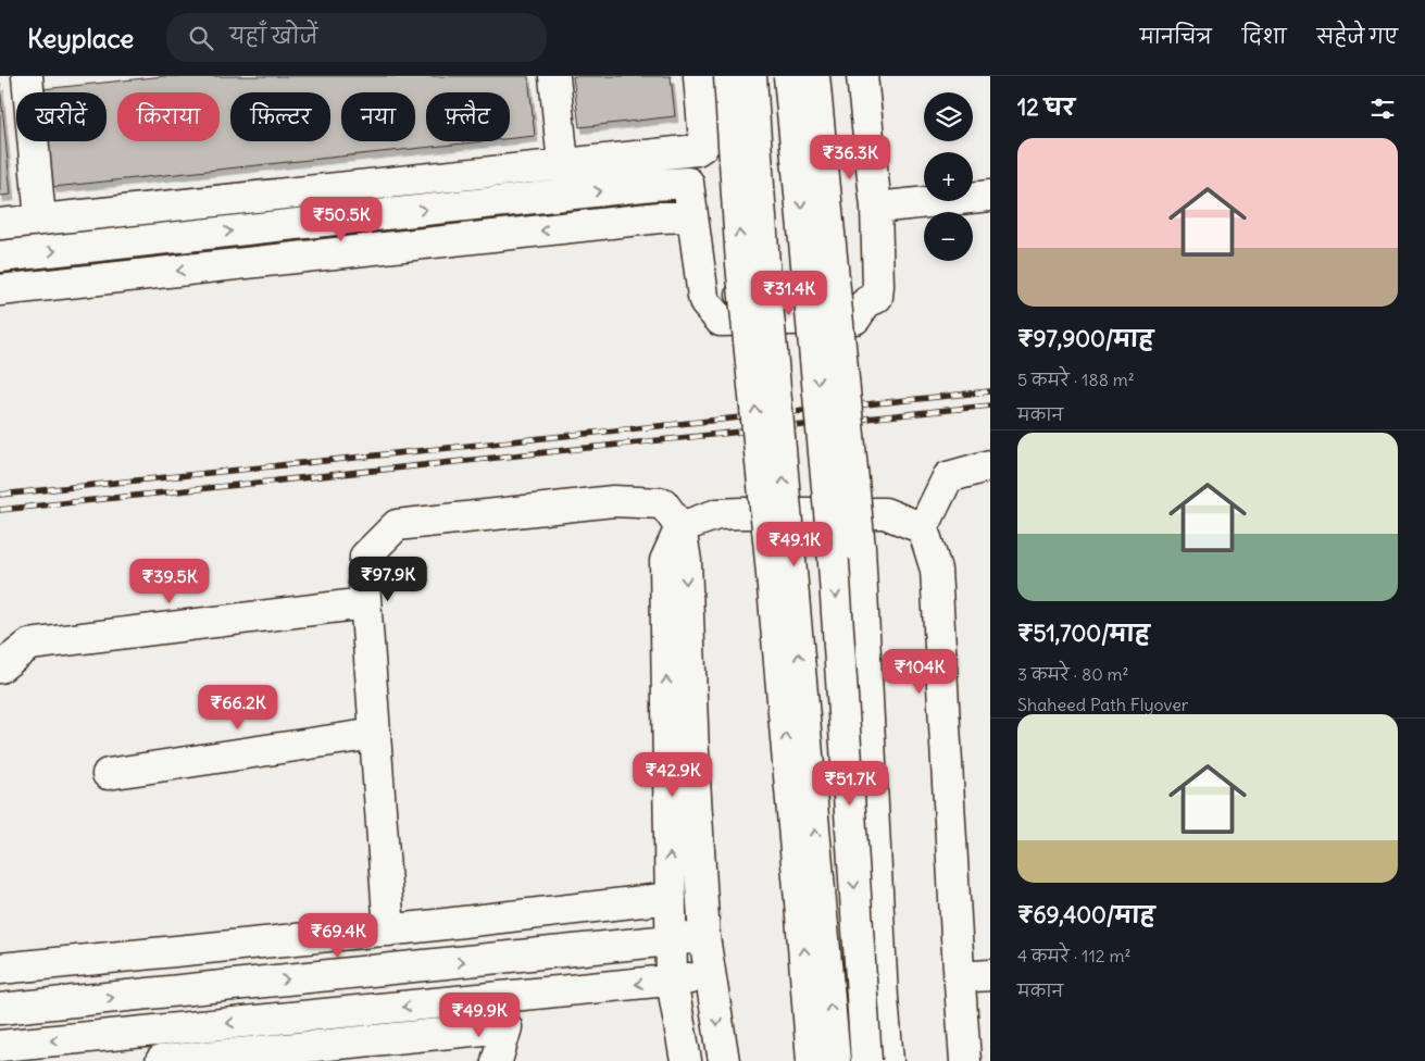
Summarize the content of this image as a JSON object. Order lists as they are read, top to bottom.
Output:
{
  "page": {
    "header": "Keyplace",
    "search": "यहाँ खोजें",
    "nav": ["मानचित्र", "दिशा", "सहेजे गए"],
    "heading": "12 घर",
    "map_buttons": ["+", "−"],
    "chip": [
      "खरीदें",
      "किराया",
      "फ़िल्टर",
      "नया",
      "फ़्लैट"
    ],
    "price": [
      "₹36.3K",
      "₹50.5K",
      "₹31.4K",
      "₹49.1K",
      "₹97.9K",
      "₹39.5K",
      "₹104K",
      "₹66.2K",
      "₹42.9K",
      "₹51.7K",
      "₹69.4K",
      "₹49.9K"
    ],
    "list": [
      {
        "name": "₹97,900/माह",
        "note": "5 कमरे · 188 m² · मकान"
      },
      {
        "name": "₹51,700/माह",
        "note": "3 कमरे · 80 m² · Shaheed Path Flyover"
      },
      {
        "name": "₹69,400/माह",
        "note": "4 कमरे · 112 m² · मकान"
      }
    ]
  }
}
